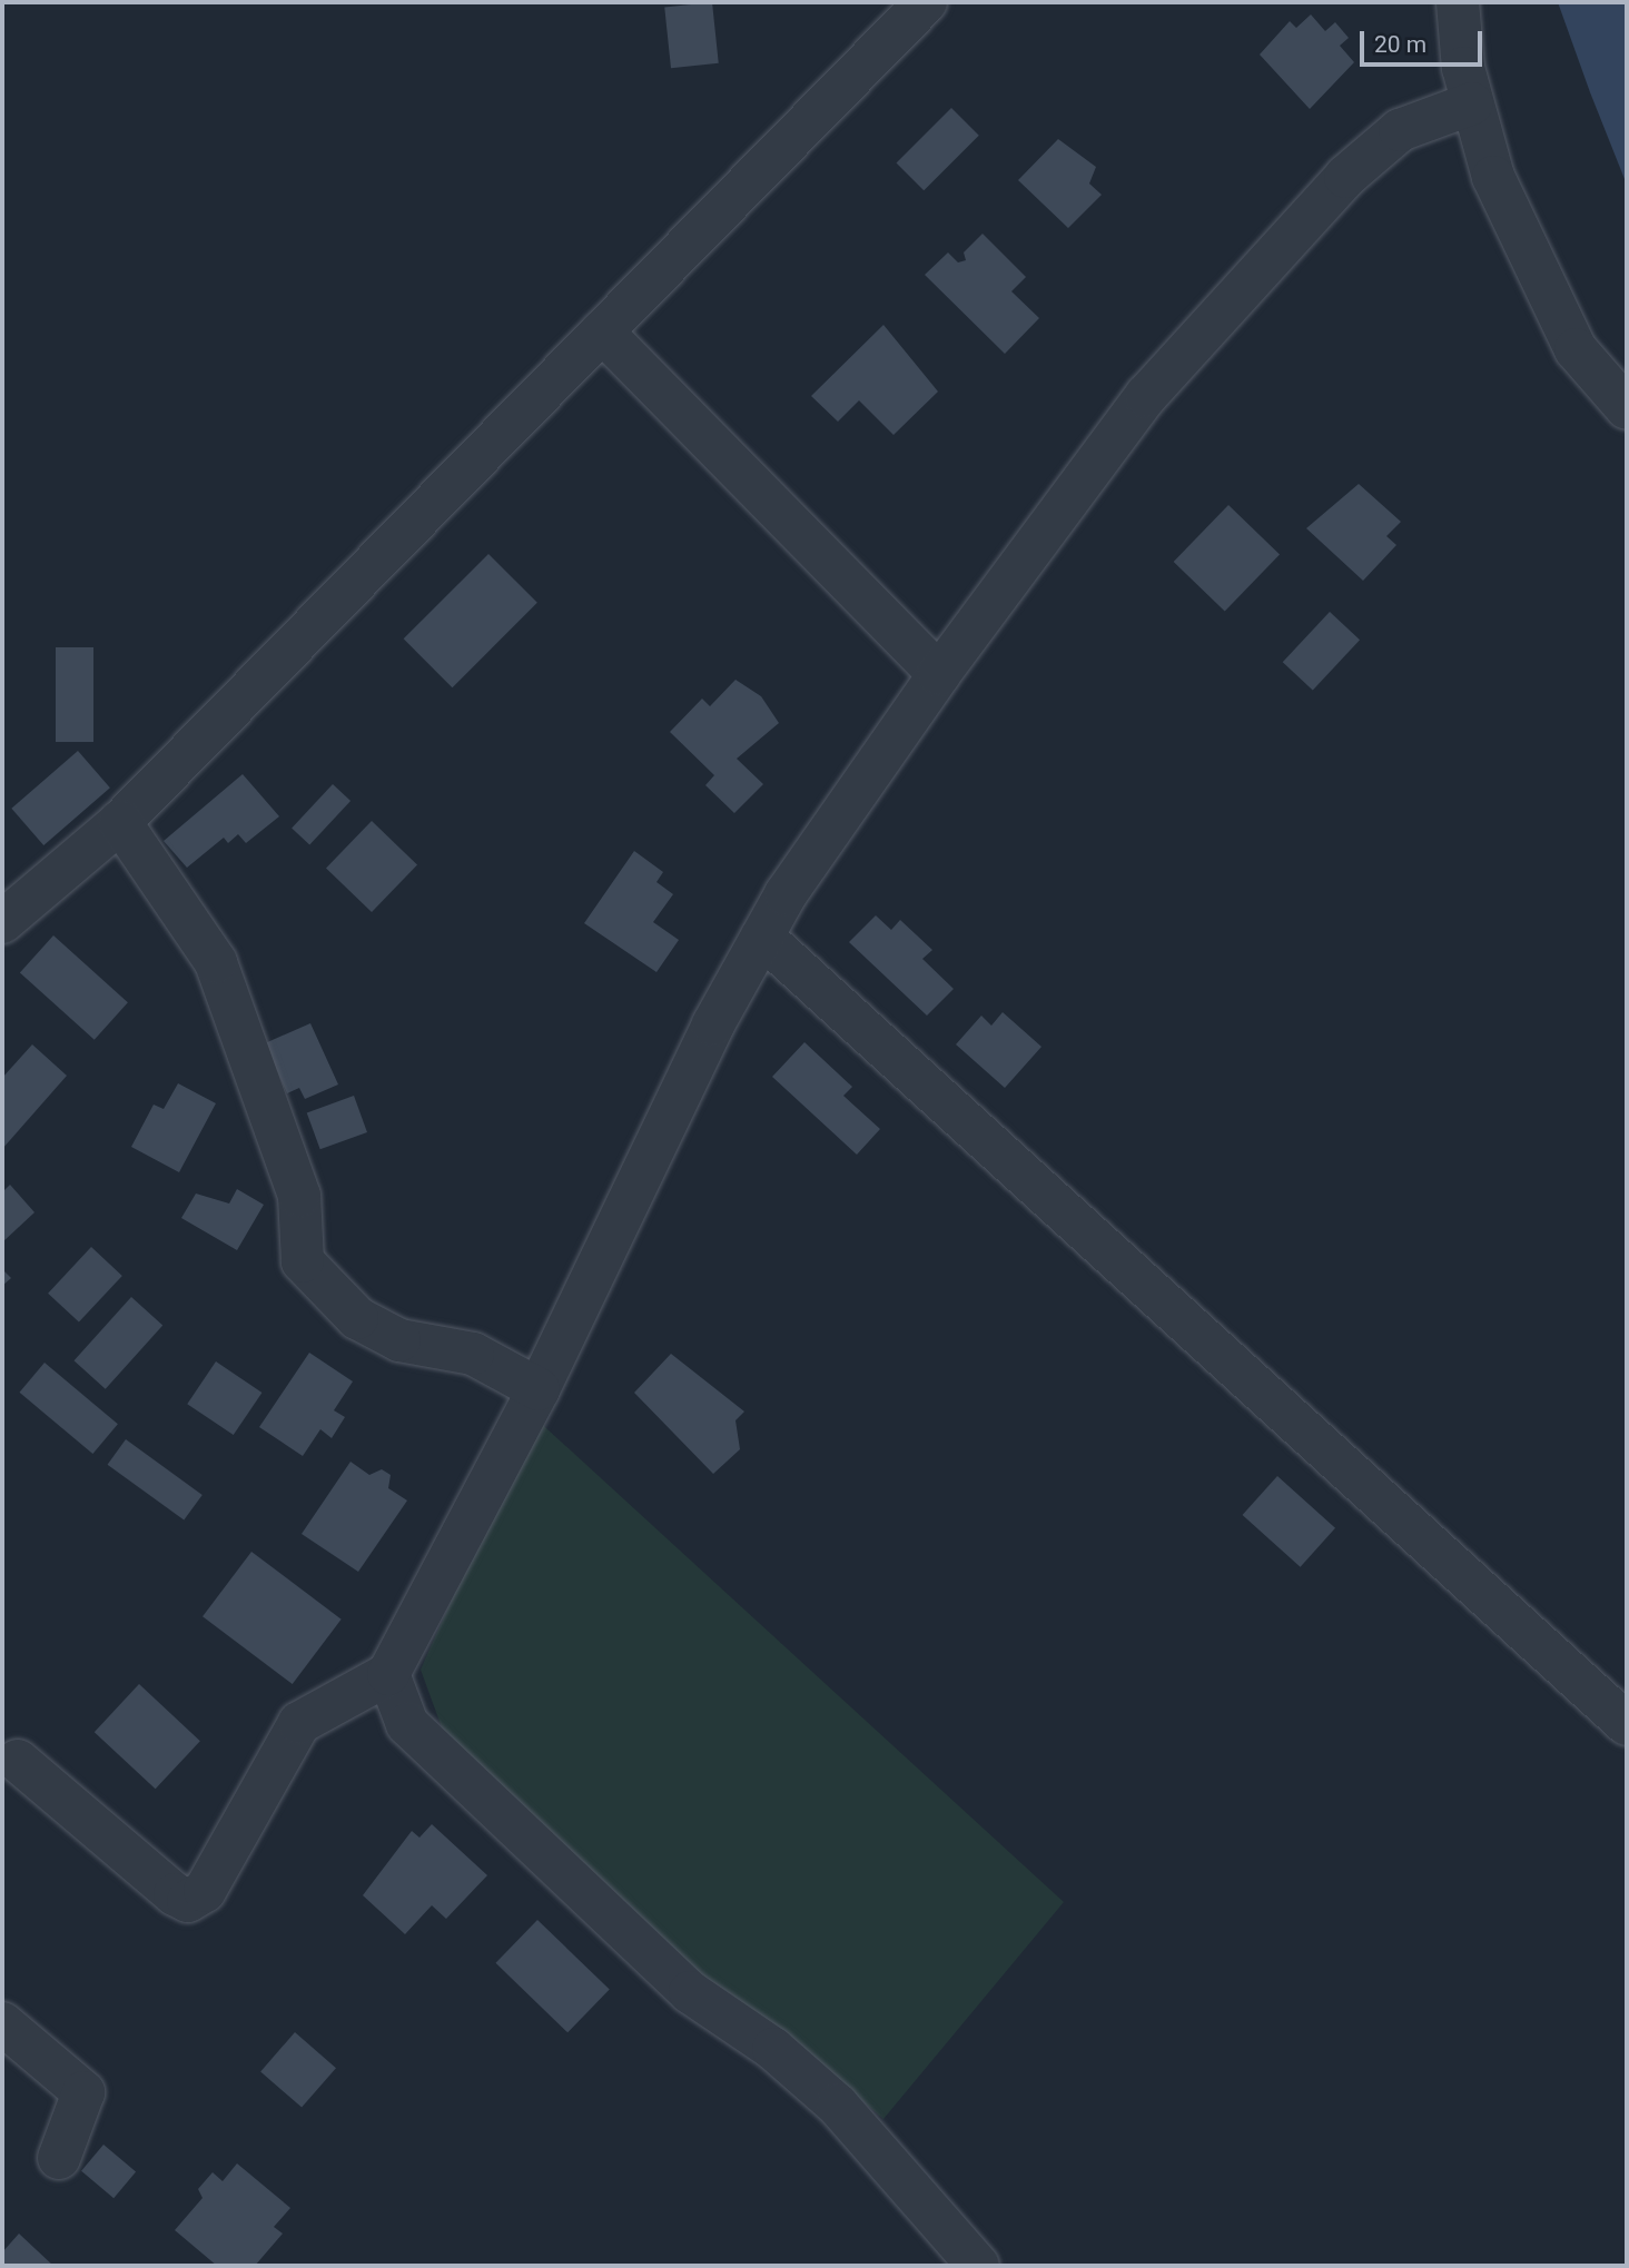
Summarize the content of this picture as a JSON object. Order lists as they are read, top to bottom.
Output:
{
  "scale_bar": "20 m"
}
